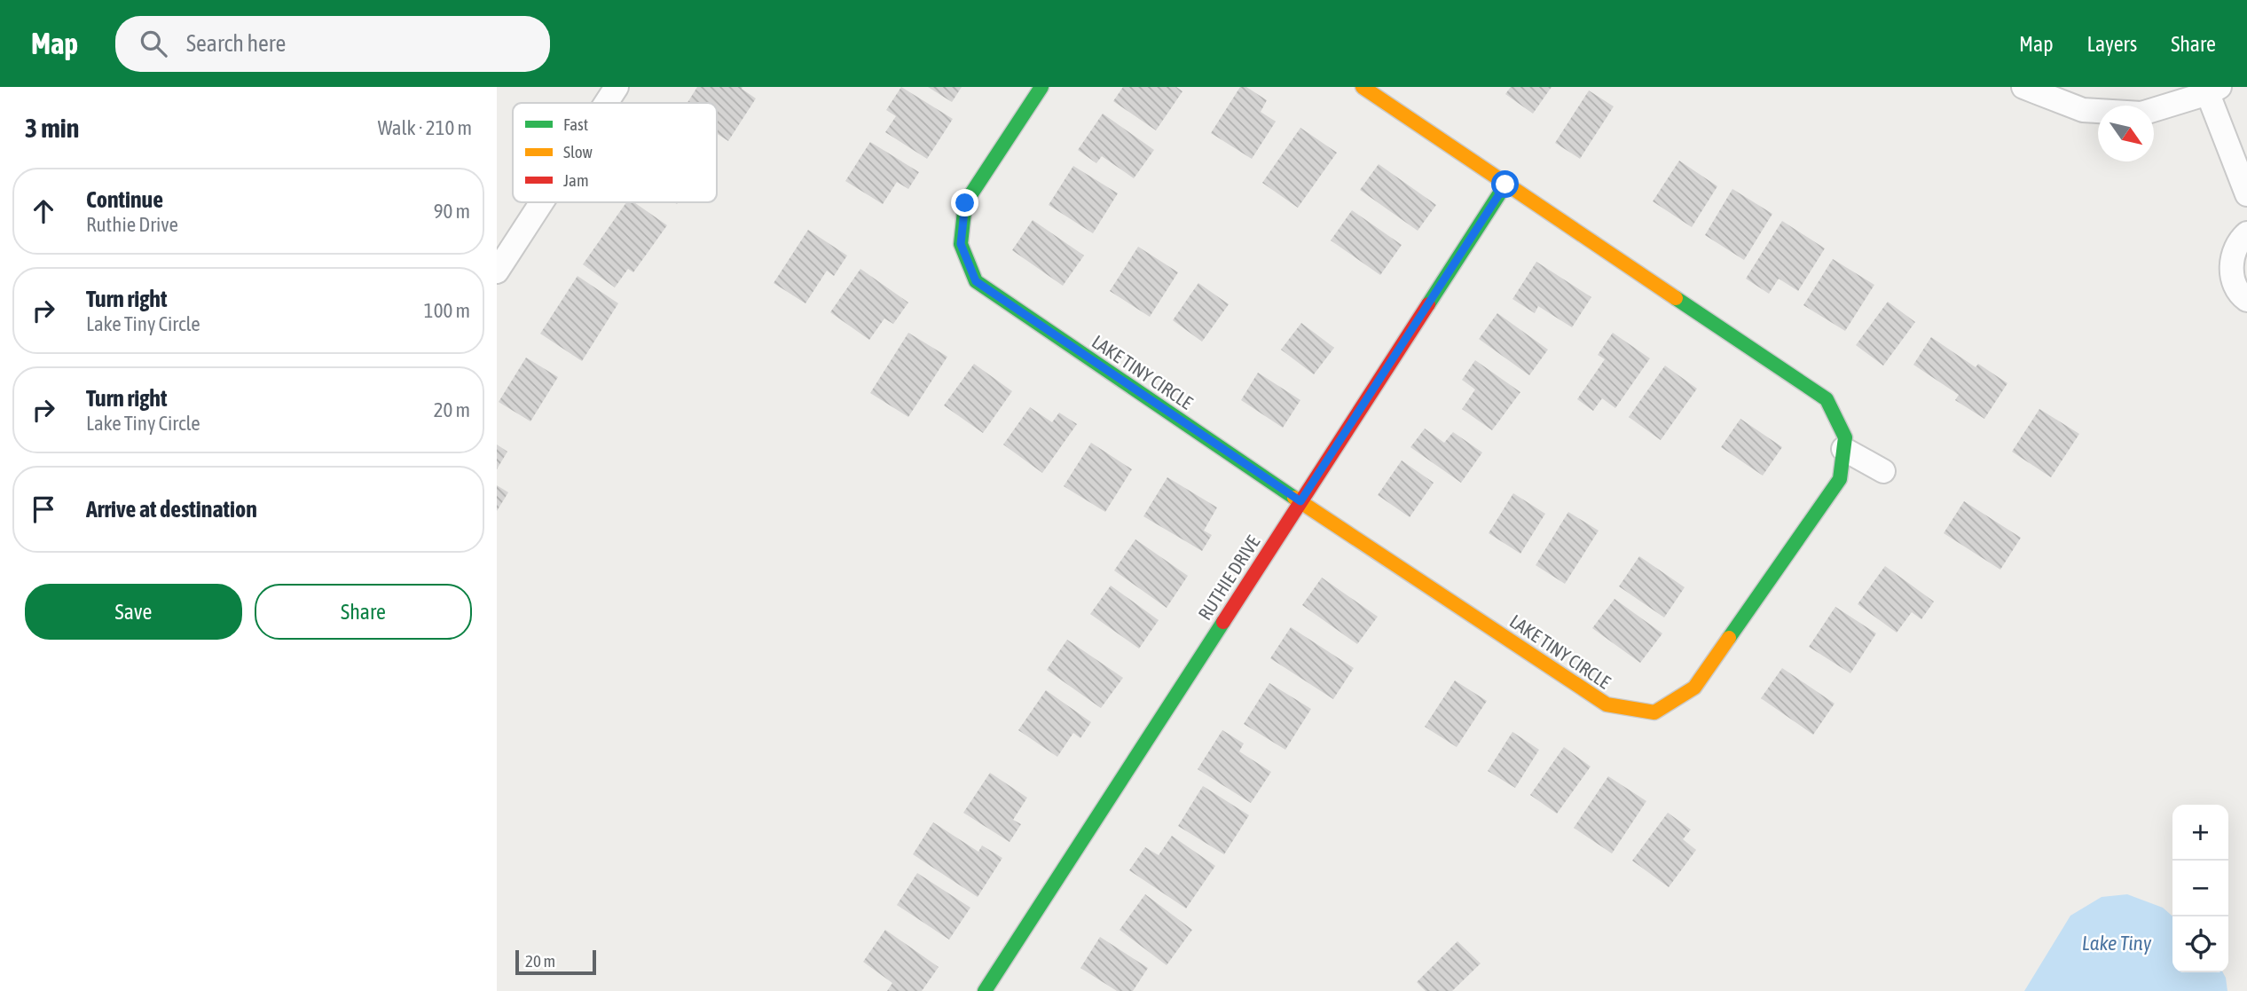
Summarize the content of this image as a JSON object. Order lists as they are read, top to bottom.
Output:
{
  "streets": {
    "street": ["LAKE TINY CIRCLE", "RUTHIE DRIVE"]
  },
  "crossings": [
    ["LAKE TINY CIRCLE", "RUTHIE DRIVE"]
  ],
  "water": ["Lake Tiny"],
  "legend": ["Fast", "Slow", "Jam"],
  "scale_bar": "20 m",
  "north": "bottom right",
  "page": {
    "header": "Map",
    "search": "Search here",
    "nav": ["Map", "Layers", "Share"],
    "heading": ["3 min", "Walk · 210 m"],
    "list": [
      ["Continue", "Ruthie Drive", "90 m"],
      ["Turn right", "Lake Tiny Circle", "100 m"],
      ["Turn right", "Lake Tiny Circle", "20 m"],
      "Arrive at destination"
    ],
    "buttons": ["Save", "Share"],
    "map_buttons": ["+", "−"],
    "scale": "20 m"
  }
}
